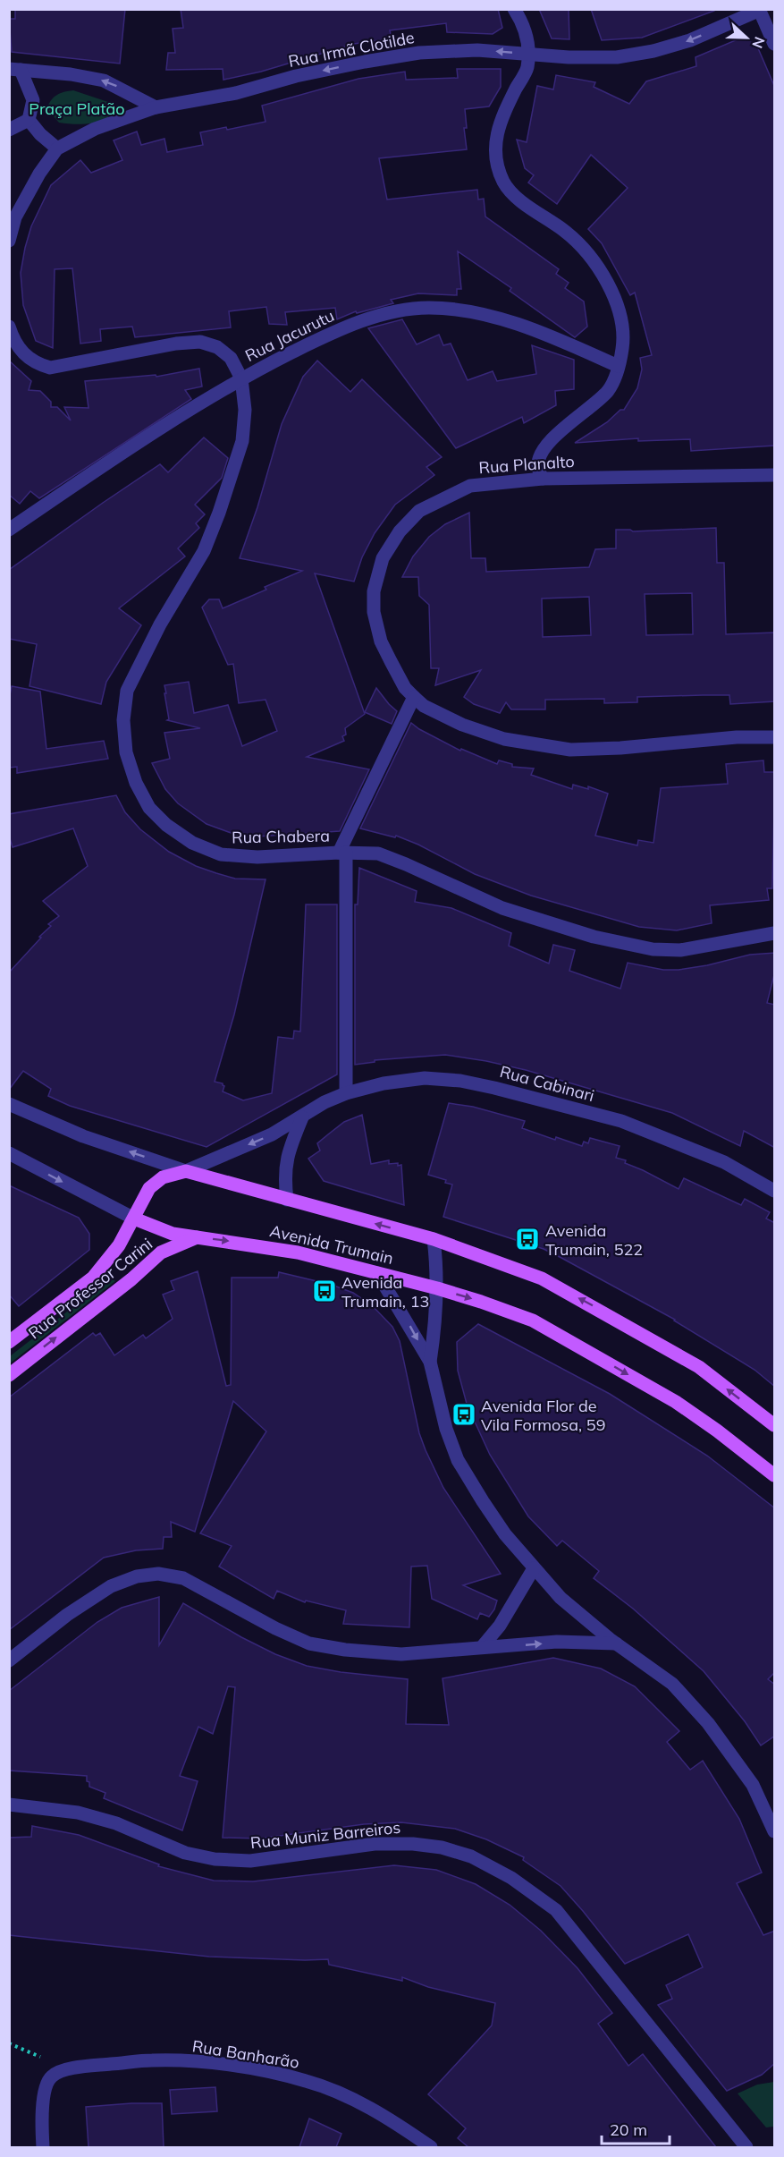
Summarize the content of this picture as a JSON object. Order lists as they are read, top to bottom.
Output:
{
  "streets": {
    "main road": ["Avenida Trumain", "Rua Professor Carini"],
    "street": [
      "Rua Irmã Clotilde",
      "Rua Jacurutu",
      "Rua Planalto",
      "Rua Chabera",
      "Rua Cabinari",
      "Rua Muniz Barreiros",
      "Rua Banharão"
    ]
  },
  "crossings": [
    ["Rua Jacurutu", "Rua Chabera"],
    ["Rua Cabinari", "Avenida Trumain"],
    ["Rua Cabinari", "Rua Professor Carini"],
    ["Avenida Trumain", "Rua Professor Carini"]
  ],
  "one_way": ["Rua Irmã Clotilde"],
  "parks": ["Praça Platão"],
  "places": {
    "bus stop": ["Avenida Trumain, 522", "Avenida Trumain, 13", "Avenida Flor de Vila Formosa, 59"]
  },
  "scale_bar": "20 m",
  "north": "right"
}
